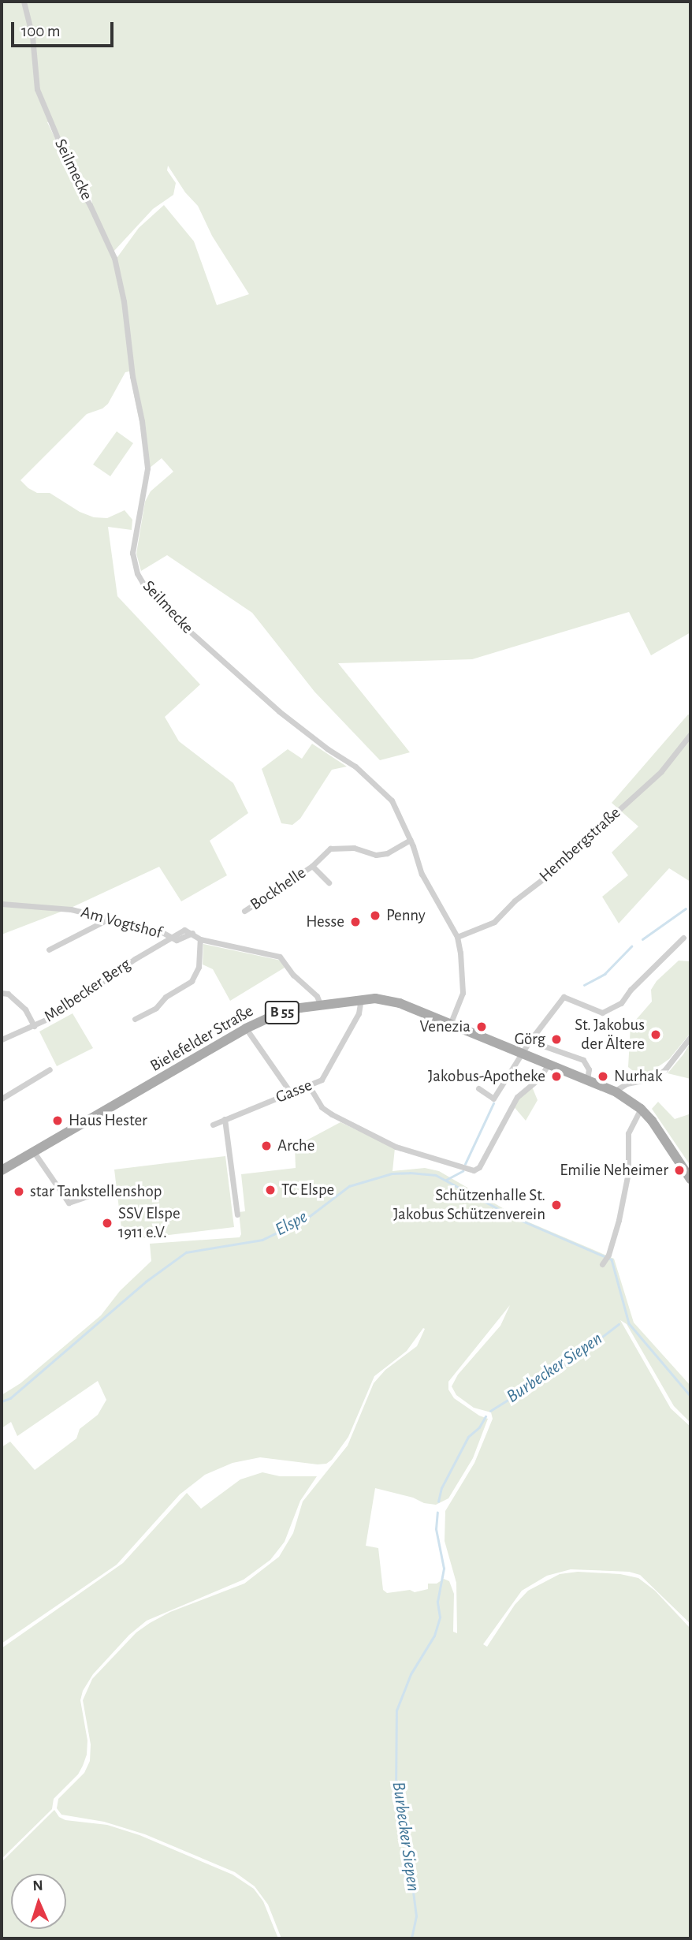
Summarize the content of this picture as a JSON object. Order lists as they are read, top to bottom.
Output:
{
  "streets": {
    "main road": ["B 55", "Bielefelder Straße"],
    "street": [
      "Seilmecke",
      "Hembergstraße",
      "Bockhelle",
      "Am Vogtshof",
      "Melbecker Berg",
      "Gasse"
    ]
  },
  "crossings": [
    ["Seilmecke", "Hembergstraße"],
    ["Seilmecke", "Bockhelle"],
    ["Seilmecke", "Bielefelder Straße"],
    ["Am Vogtshof", "Melbecker Berg"],
    ["Am Vogtshof", "Bielefelder Straße"],
    ["Bielefelder Straße", "Gasse"]
  ],
  "water": ["Elspe", "Burbecker Siepen"],
  "places": [
    "Penny",
    "Hesse",
    "Venezia",
    "St. Jakobus der Ältere",
    "Görg",
    "Jakobus-Apotheke",
    "Nurhak",
    "Haus Hester",
    "Arche",
    "Emilie Neheimer",
    "TC Elspe",
    "star Tankstellenshop",
    "Schützenhalle St. Jakobus Schützenverein",
    "SSV Elspe 1911 e.V."
  ],
  "scale_bar": "100 m",
  "north": "top"
}
